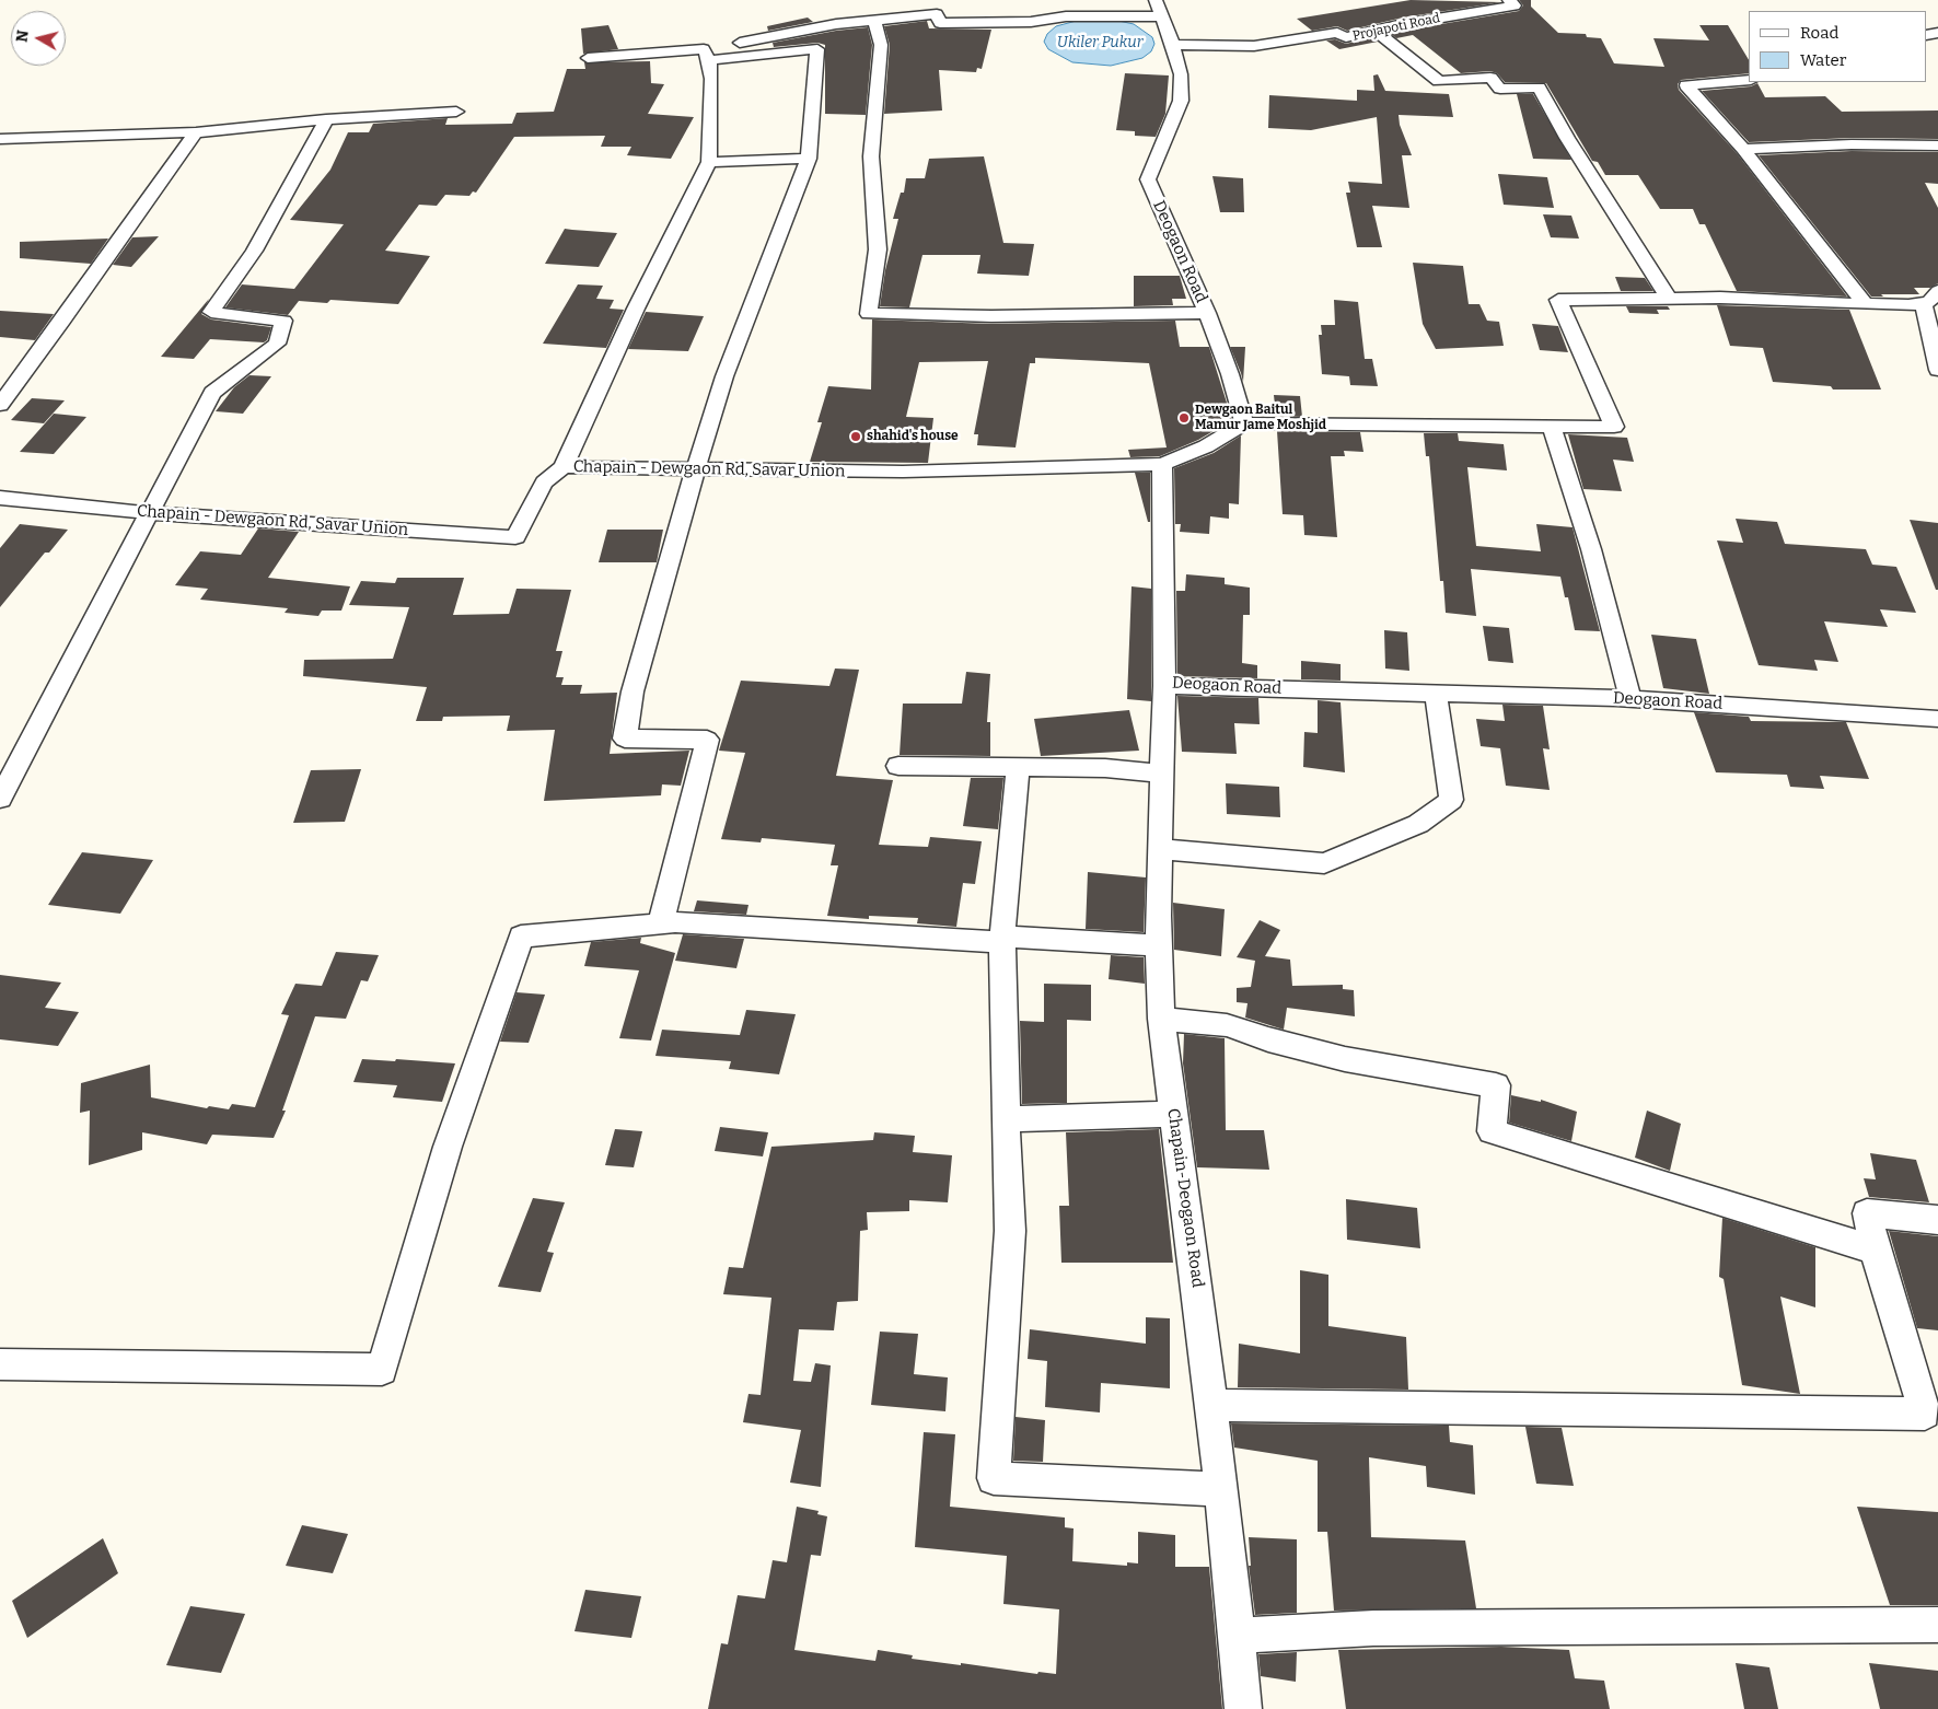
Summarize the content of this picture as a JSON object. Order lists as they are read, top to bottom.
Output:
{
  "streets": {
    "street": [
      "Projapoti Road",
      "Deogaon Road",
      "Chapain - Dewgaon Rd, Savar Union",
      "Chapain-Deogaon Road"
    ]
  },
  "crossings": [
    ["Projapoti Road", "Deogaon Road"],
    ["Deogaon Road", "Chapain - Dewgaon Rd, Savar Union"],
    ["Deogaon Road", "Chapain-Deogaon Road"]
  ],
  "water": ["Ukiler Pukur"],
  "places": ["Dewgaon Baitul Mamur Jame Moshjid", "shahid's house"],
  "legend": ["Road", "Water"],
  "north": "left"
}
